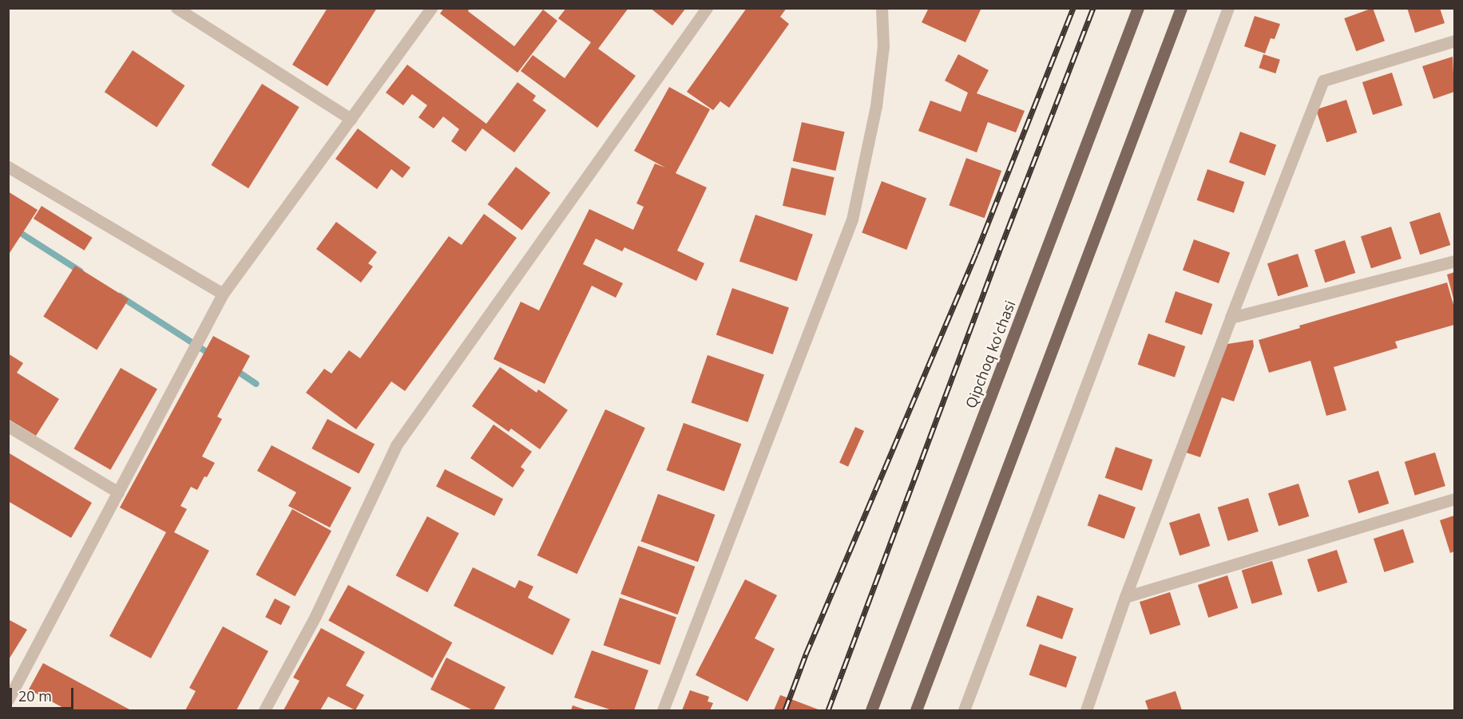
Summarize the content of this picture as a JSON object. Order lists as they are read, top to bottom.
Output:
{
  "streets": {
    "main road": ["Qipchoq ko'chasi"]
  },
  "scale_bar": "20 m"
}
